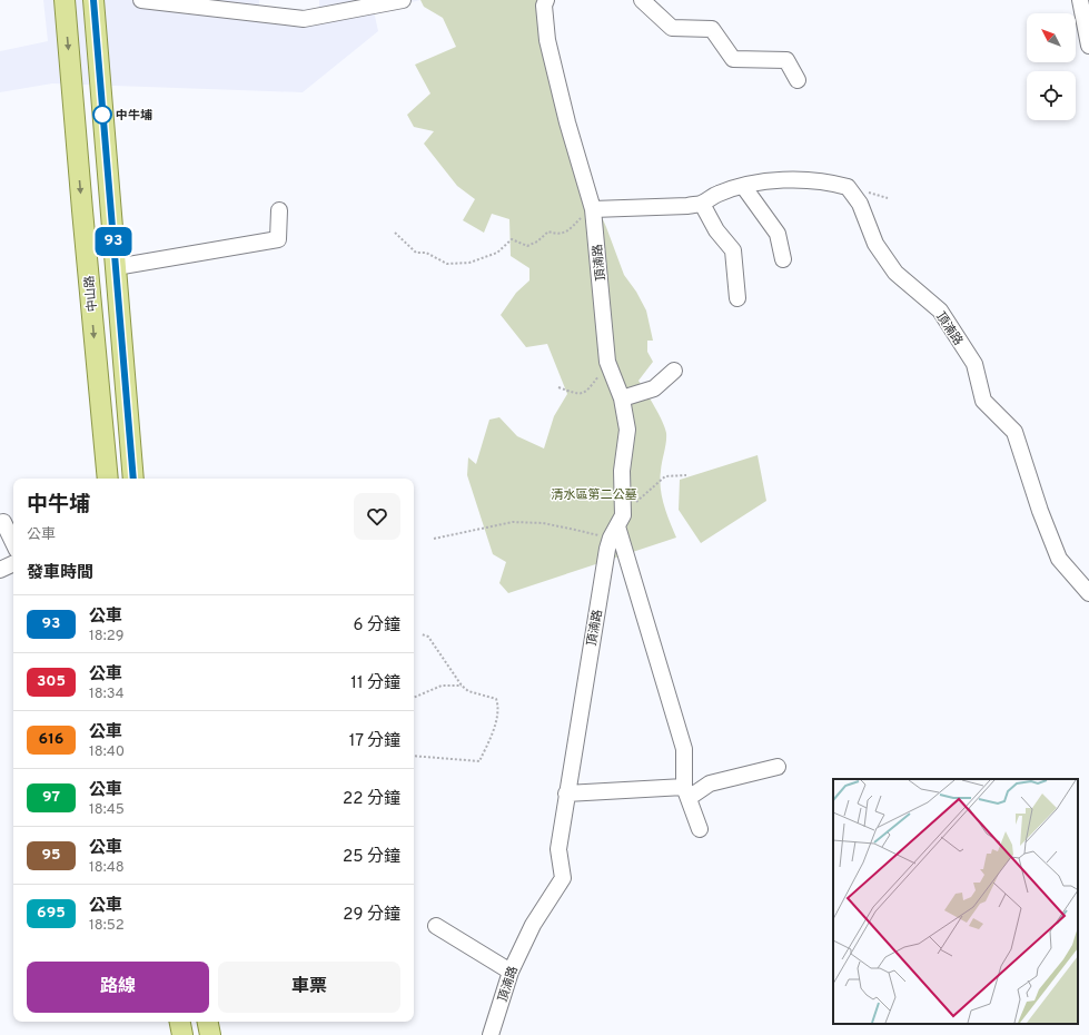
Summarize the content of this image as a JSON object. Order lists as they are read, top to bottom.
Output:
{
  "streets": {
    "main road": ["中山路"],
    "street": ["頂湳路"]
  },
  "parks": ["清水區第二公墓"],
  "places": ["中牛埔"],
  "lines": ["bus line 93"],
  "north": "top left",
  "page": {
    "on_map": "93",
    "heading": [
      ["中牛埔", "公車"],
      "發車時間"
    ],
    "list": [
      {
        "mark": "93",
        "name": "公車",
        "note": "18:29",
        "value": "6 分鐘"
      },
      {
        "mark": "305",
        "name": "公車",
        "note": "18:34",
        "value": "11 分鐘"
      },
      {
        "mark": "616",
        "name": "公車",
        "note": "18:40",
        "value": "17 分鐘"
      },
      {
        "mark": "97",
        "name": "公車",
        "note": "18:45",
        "value": "22 分鐘"
      },
      {
        "mark": "95",
        "name": "公車",
        "note": "18:48",
        "value": "25 分鐘"
      },
      {
        "mark": "695",
        "name": "公車",
        "note": "18:52",
        "value": "29 分鐘"
      }
    ],
    "buttons": ["路線", "車票"]
  }
}
